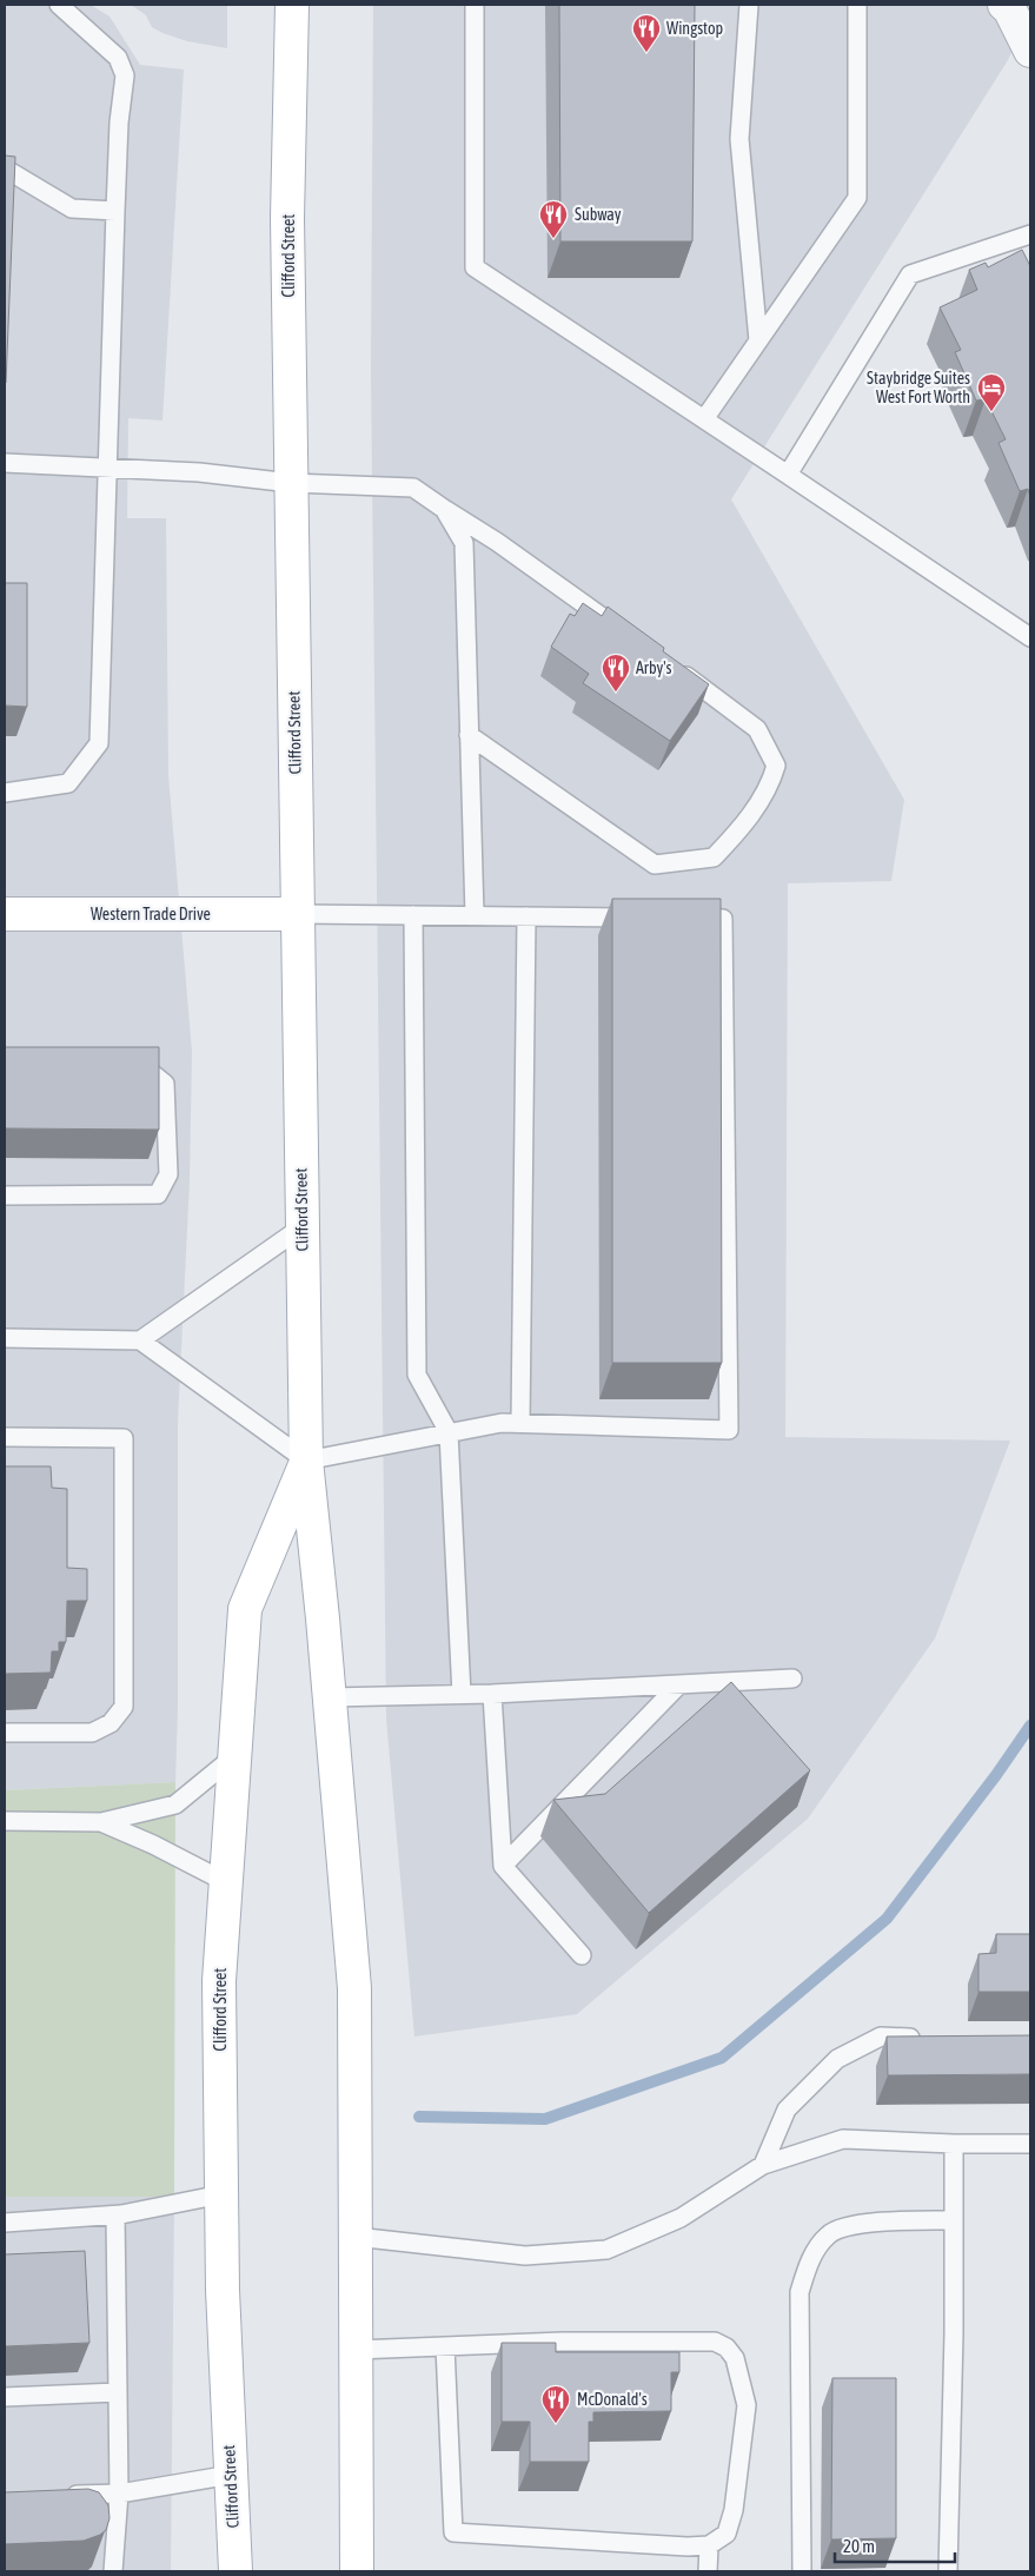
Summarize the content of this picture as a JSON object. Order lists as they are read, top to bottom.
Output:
{
  "streets": {
    "main road": ["Clifford Street", "Western Trade Drive"]
  },
  "crossings": [
    ["Clifford Street", "Western Trade Drive"]
  ],
  "places": {
    "restaurant": [
      "Wingstop",
      "Subway",
      "Arby's",
      "McDonald's"
    ],
    "hotel": ["Staybridge Suites West Fort Worth"]
  },
  "scale_bar": "20 m"
}
